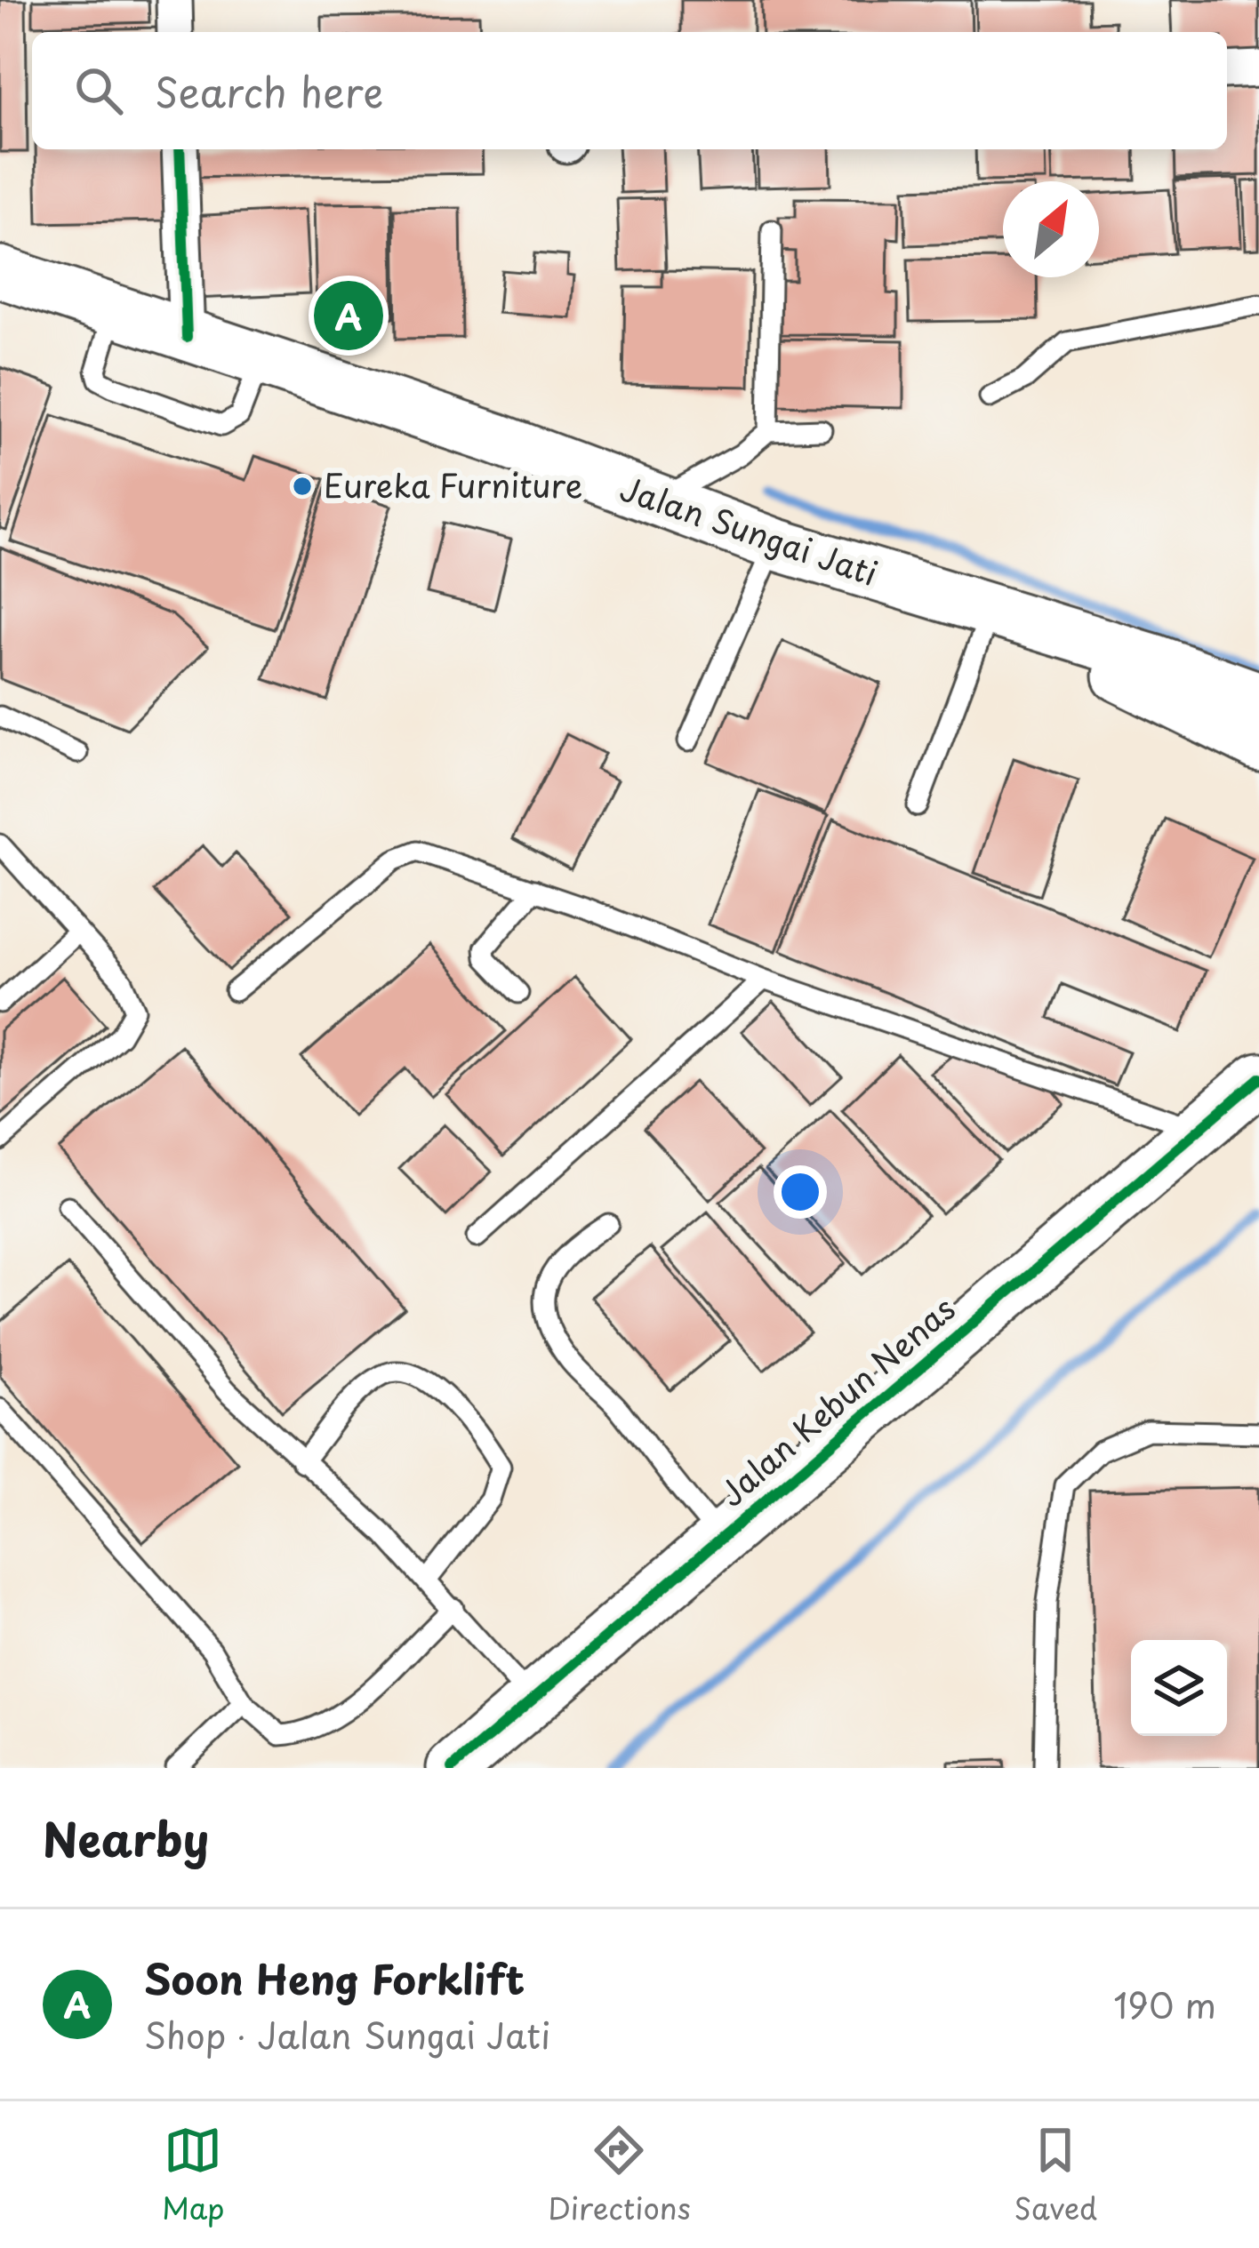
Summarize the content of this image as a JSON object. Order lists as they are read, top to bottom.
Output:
{
  "streets": {
    "main road": ["Jalan Sungai Jati", "Jalan Kebun Nenas"]
  },
  "places": ["Eureka Furniture"],
  "north": "top right",
  "page": {
    "search": "Search here",
    "pins": "A",
    "heading": "Nearby",
    "list": [
      {
        "mark": "A",
        "name": "Soon Heng Forklift",
        "note": "Shop · Jalan Sungai Jati",
        "value": "190 m"
      }
    ],
    "nav": ["Map", "Directions", "Saved"]
  }
}
